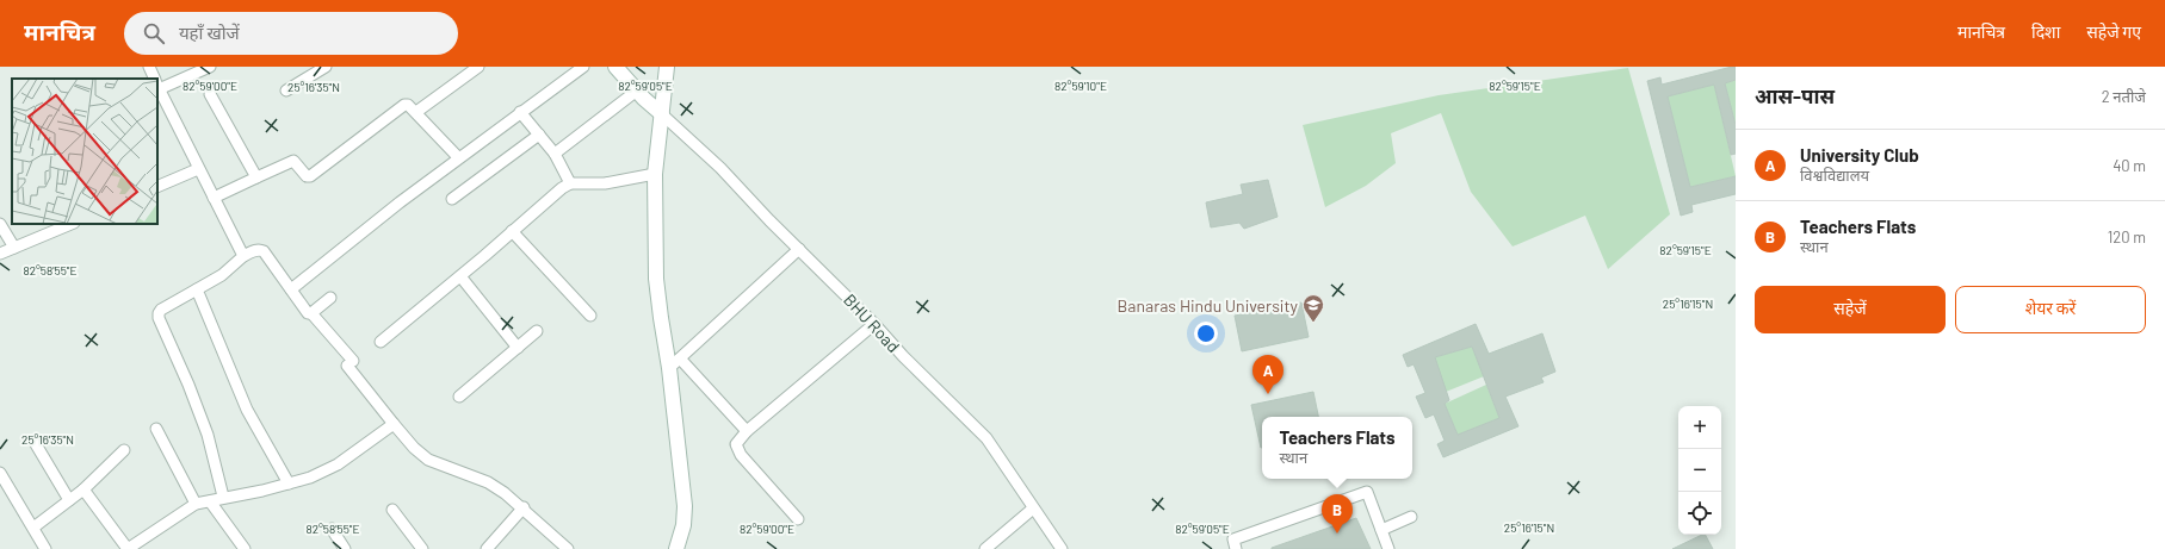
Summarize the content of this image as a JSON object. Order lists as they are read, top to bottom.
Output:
{
  "streets": {
    "street": ["BHU Road"]
  },
  "places": {
    "school or university": ["Banaras Hindu University"]
  },
  "page": {
    "header": "मानचित्र",
    "search": "यहाँ खोजें",
    "nav": ["मानचित्र", "दिशा", "सहेजे गए"],
    "heading": ["आस-पास", "2 नतीजे"],
    "list": [
      {
        "mark": "A",
        "name": "University Club",
        "note": "विश्वविद्यालय",
        "value": "40 m"
      },
      {
        "mark": "B",
        "name": "Teachers Flats",
        "note": "स्थान",
        "value": "120 m"
      }
    ],
    "buttons": ["सहेजें", "शेयर करें"],
    "pins": ["A", "B"],
    "map_buttons": ["+", "−"],
    "popup": ["Teachers Flats", "स्थान"]
  },
  "coordinates": [
    "82°59'00\"E",
    "82°59'05\"E",
    "82°59'10\"E",
    "82°59'15\"E",
    "25°16'35\"N",
    "82°58'55\"E",
    "25°16'15\"N"
  ]
}
